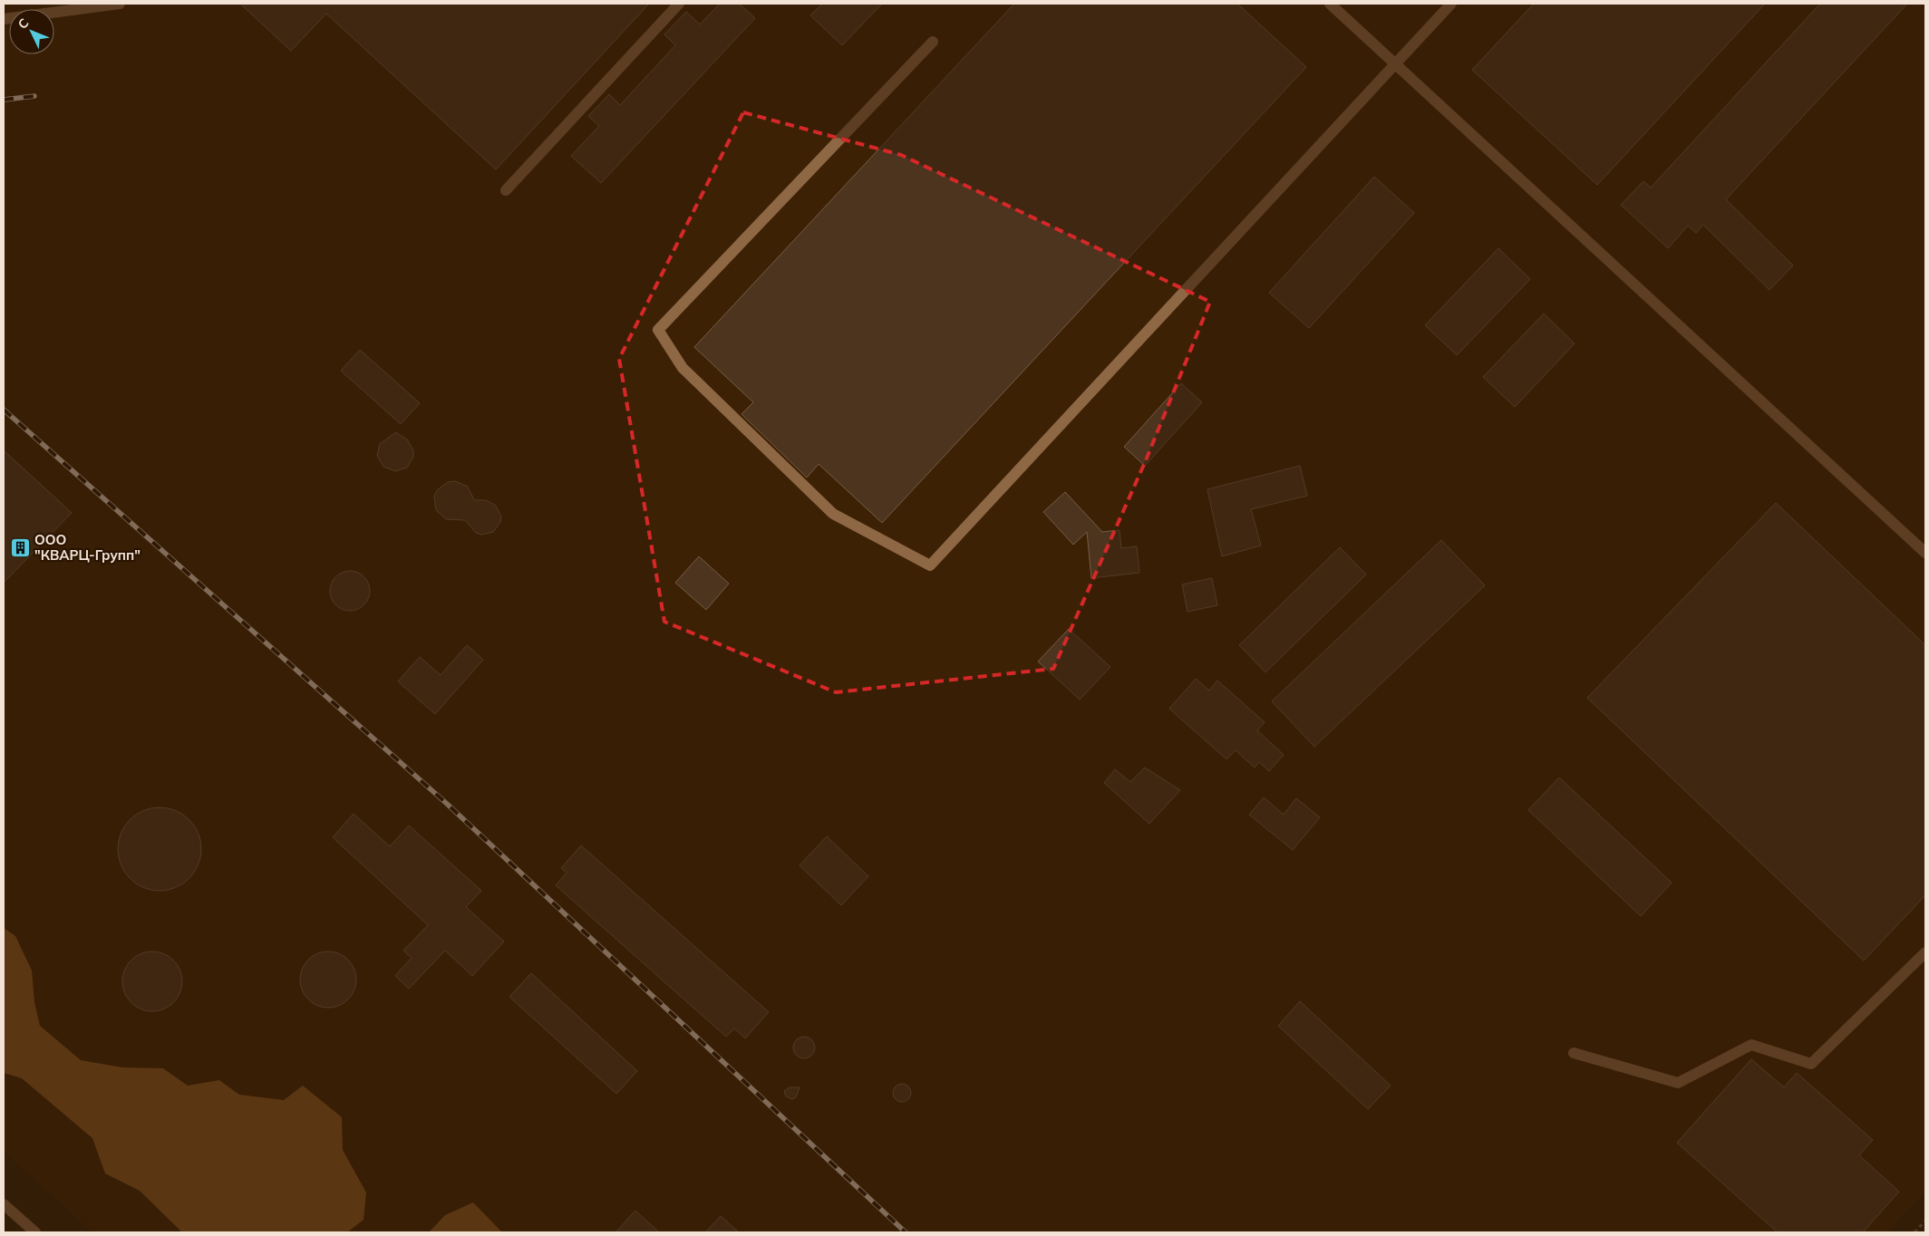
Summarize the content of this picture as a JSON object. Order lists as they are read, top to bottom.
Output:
{
  "places": {
    "building": ["ООО \"КВАРЦ-Групп\""]
  },
  "north": "top left"
}
